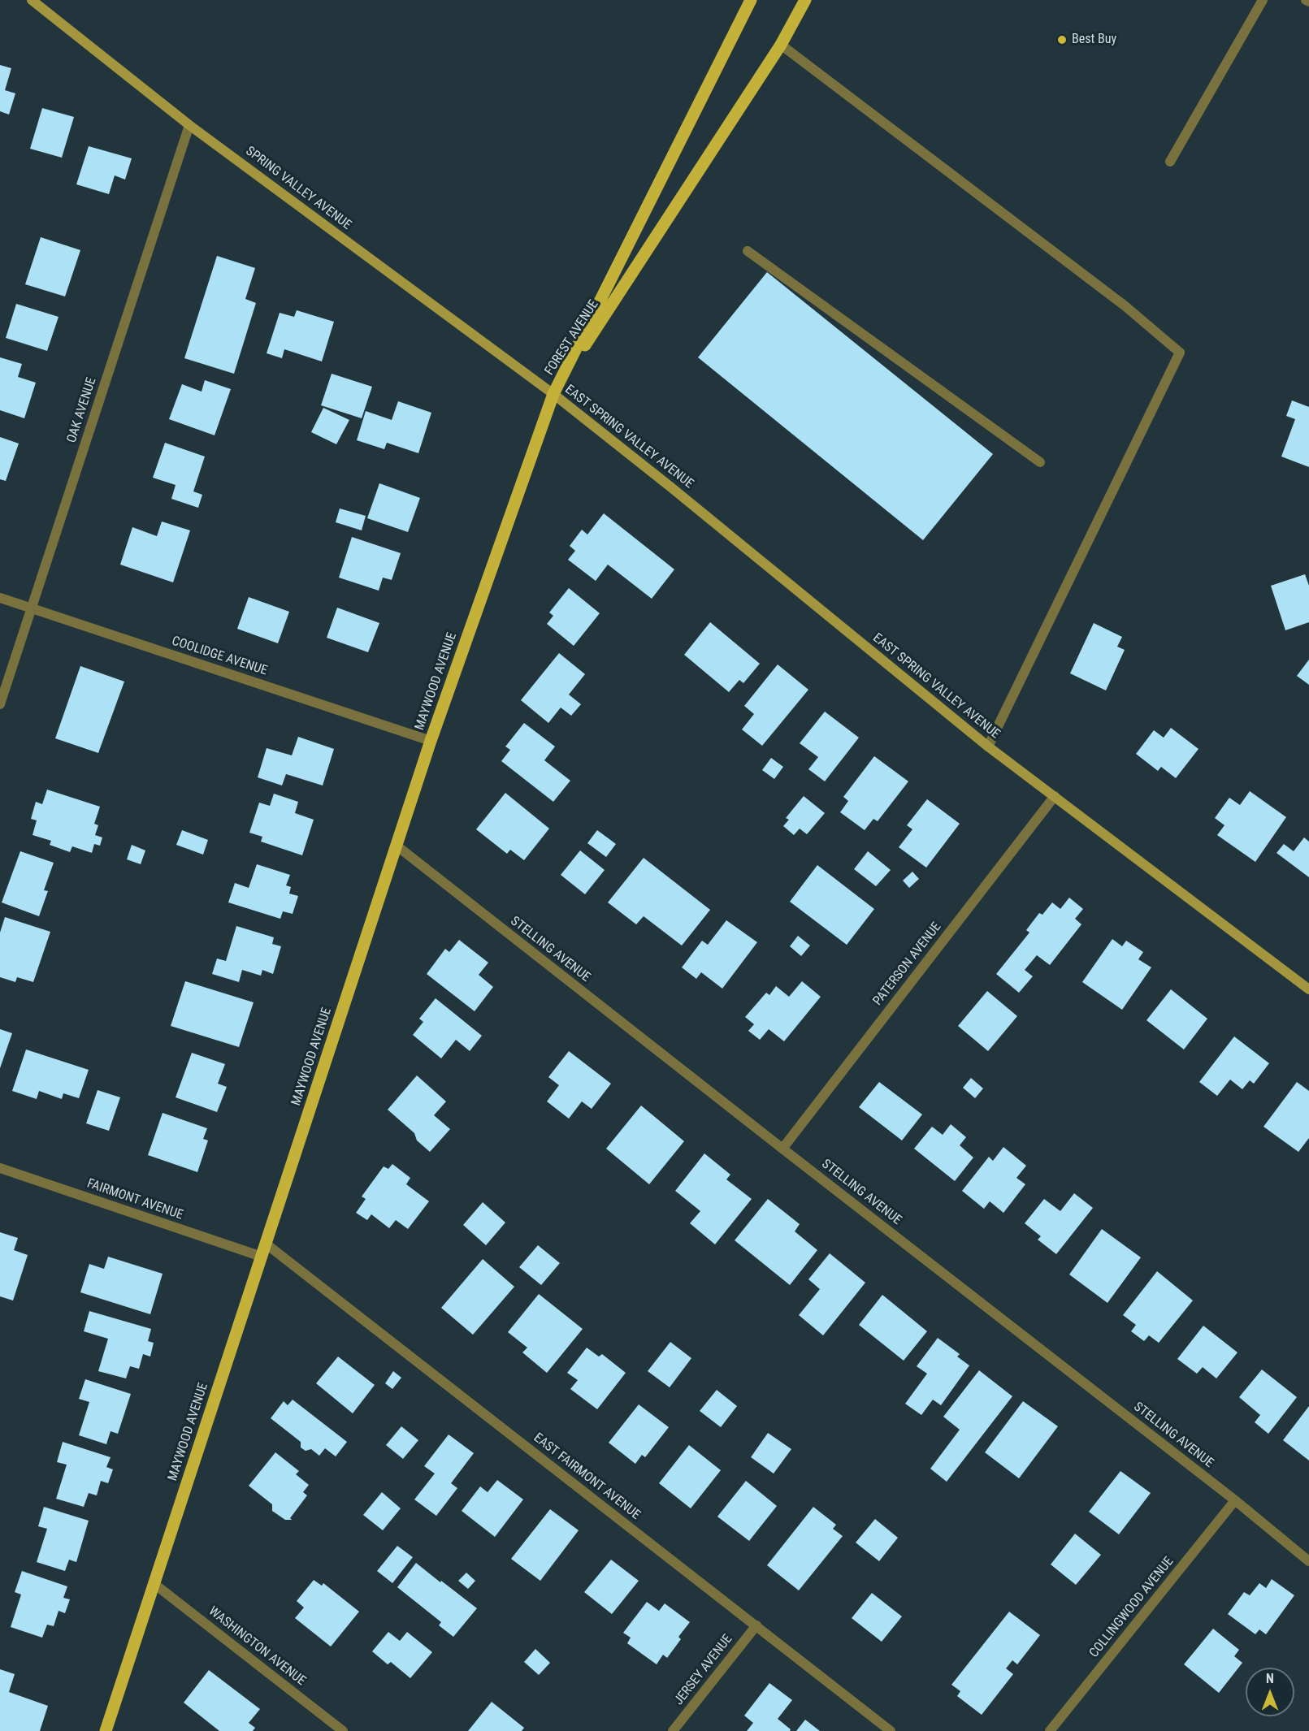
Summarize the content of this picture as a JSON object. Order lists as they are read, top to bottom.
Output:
{
  "streets": {
    "main road": ["FOREST AVENUE", "MAYWOOD AVENUE"],
    "street": [
      "SPRING VALLEY AVENUE",
      "OAK AVENUE",
      "EAST SPRING VALLEY AVENUE",
      "COOLIDGE AVENUE",
      "STELLING AVENUE",
      "PATERSON AVENUE",
      "FAIRMONT AVENUE",
      "EAST FAIRMONT AVENUE",
      "COLLINGWOOD AVENUE",
      "WASHINGTON AVENUE",
      "JERSEY AVENUE"
    ]
  },
  "crossings": [
    ["SPRING VALLEY AVENUE", "FOREST AVENUE"],
    ["SPRING VALLEY AVENUE", "OAK AVENUE"],
    ["SPRING VALLEY AVENUE", "EAST SPRING VALLEY AVENUE"],
    ["SPRING VALLEY AVENUE", "MAYWOOD AVENUE"],
    ["FOREST AVENUE", "EAST SPRING VALLEY AVENUE"],
    ["FOREST AVENUE", "MAYWOOD AVENUE"],
    ["OAK AVENUE", "COOLIDGE AVENUE"],
    ["EAST SPRING VALLEY AVENUE", "MAYWOOD AVENUE"],
    ["EAST SPRING VALLEY AVENUE", "PATERSON AVENUE"],
    ["COOLIDGE AVENUE", "MAYWOOD AVENUE"],
    ["MAYWOOD AVENUE", "STELLING AVENUE"],
    ["MAYWOOD AVENUE", "FAIRMONT AVENUE"],
    ["MAYWOOD AVENUE", "EAST FAIRMONT AVENUE"],
    ["MAYWOOD AVENUE", "WASHINGTON AVENUE"],
    ["STELLING AVENUE", "PATERSON AVENUE"],
    ["STELLING AVENUE", "COLLINGWOOD AVENUE"],
    ["EAST FAIRMONT AVENUE", "JERSEY AVENUE"]
  ],
  "places": ["Best Buy"],
  "north": "top"
}
